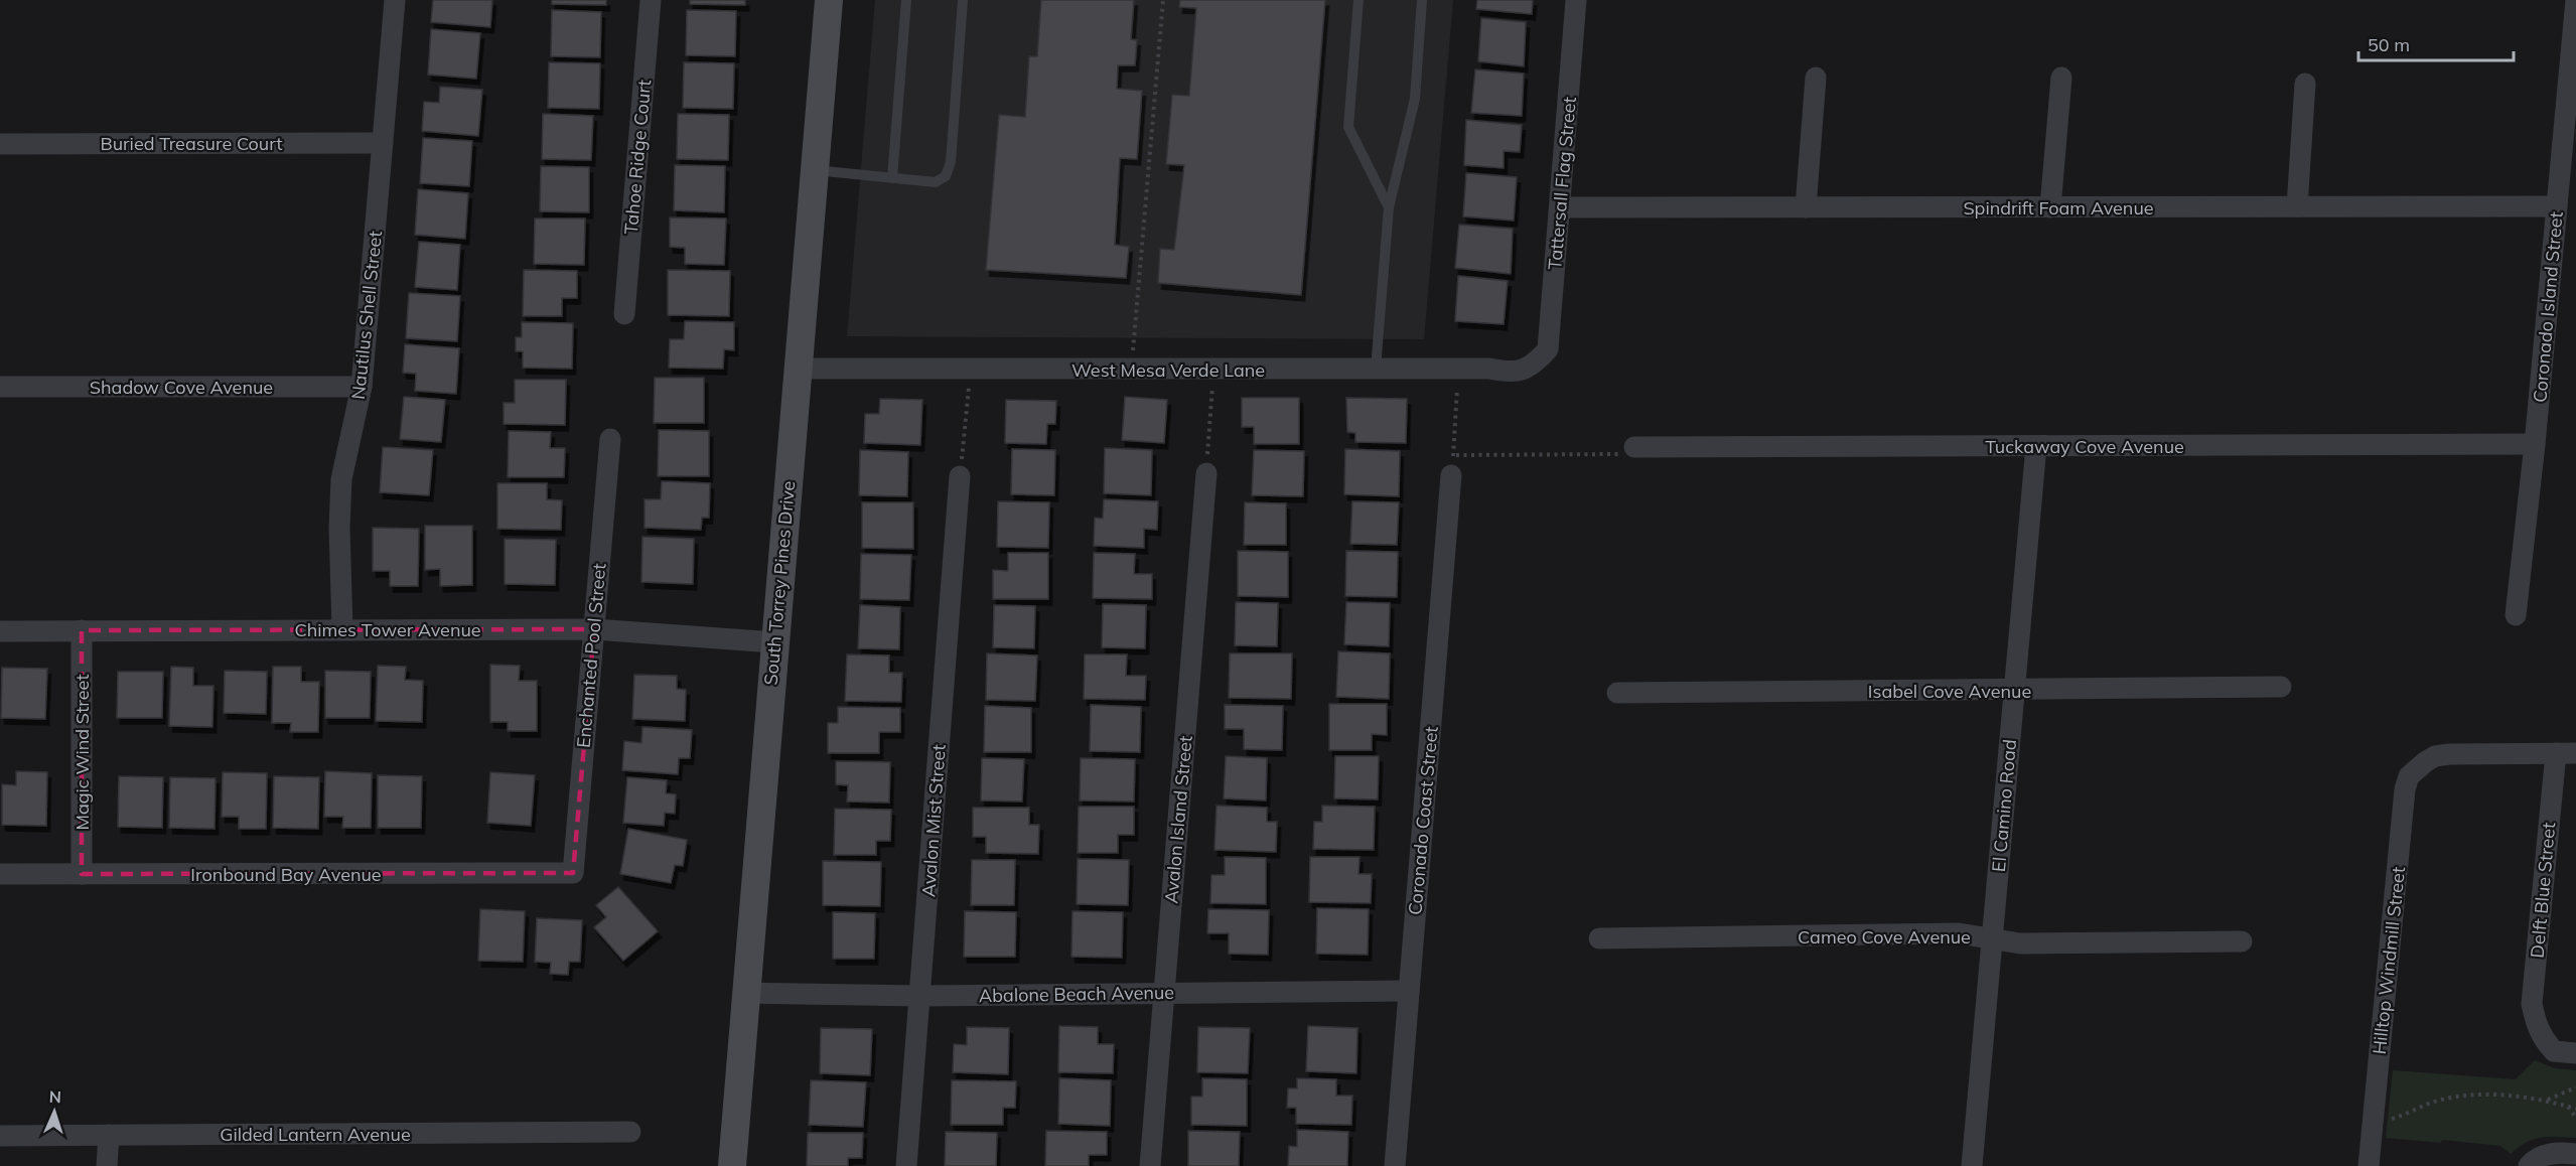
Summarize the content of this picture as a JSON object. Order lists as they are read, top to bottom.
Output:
{
  "streets": {
    "street": [
      "Buried Treasure Court",
      "Tahoe Ridge Court",
      "Tattersall Flag Street",
      "Spindrift Foam Avenue",
      "Coronado Island Street",
      "Nautilus Shell Street",
      "West Mesa Verde Lane",
      "Shadow Cove Avenue",
      "Tuckaway Cove Avenue",
      "South Torrey Pines Drive",
      "Chimes Tower Avenue",
      "Enchanted Pool Street",
      "Isabel Cove Avenue",
      "Magic Wind Street",
      "El Camino Road",
      "Avalon Island Street",
      "Avalon Mist Street",
      "Coronado Coast Street",
      "Ironbound Bay Avenue",
      "Delft Blue Street",
      "Cameo Cove Avenue",
      "Hilltop Windmill Street",
      "Abalone Beach Avenue",
      "Gilded Lantern Avenue"
    ]
  },
  "crossings": [
    ["Buried Treasure Court", "Nautilus Shell Street"],
    ["Tattersall Flag Street", "Spindrift Foam Avenue"],
    ["Tattersall Flag Street", "West Mesa Verde Lane"],
    ["Spindrift Foam Avenue", "Coronado Island Street"],
    ["Coronado Island Street", "Tuckaway Cove Avenue"],
    ["Nautilus Shell Street", "Shadow Cove Avenue"],
    ["Nautilus Shell Street", "Chimes Tower Avenue"],
    ["West Mesa Verde Lane", "South Torrey Pines Drive"],
    ["Tuckaway Cove Avenue", "El Camino Road"],
    ["South Torrey Pines Drive", "Chimes Tower Avenue"],
    ["South Torrey Pines Drive", "Abalone Beach Avenue"],
    ["Chimes Tower Avenue", "Enchanted Pool Street"],
    ["Chimes Tower Avenue", "Magic Wind Street"],
    ["Enchanted Pool Street", "Ironbound Bay Avenue"],
    ["Isabel Cove Avenue", "El Camino Road"],
    ["Magic Wind Street", "Ironbound Bay Avenue"],
    ["El Camino Road", "Cameo Cove Avenue"],
    ["Avalon Island Street", "Abalone Beach Avenue"],
    ["Avalon Mist Street", "Abalone Beach Avenue"],
    ["Coronado Coast Street", "Abalone Beach Avenue"],
    ["Delft Blue Street", "Hilltop Windmill Street"]
  ],
  "scale_bar": "50 m",
  "north": "top"
}
